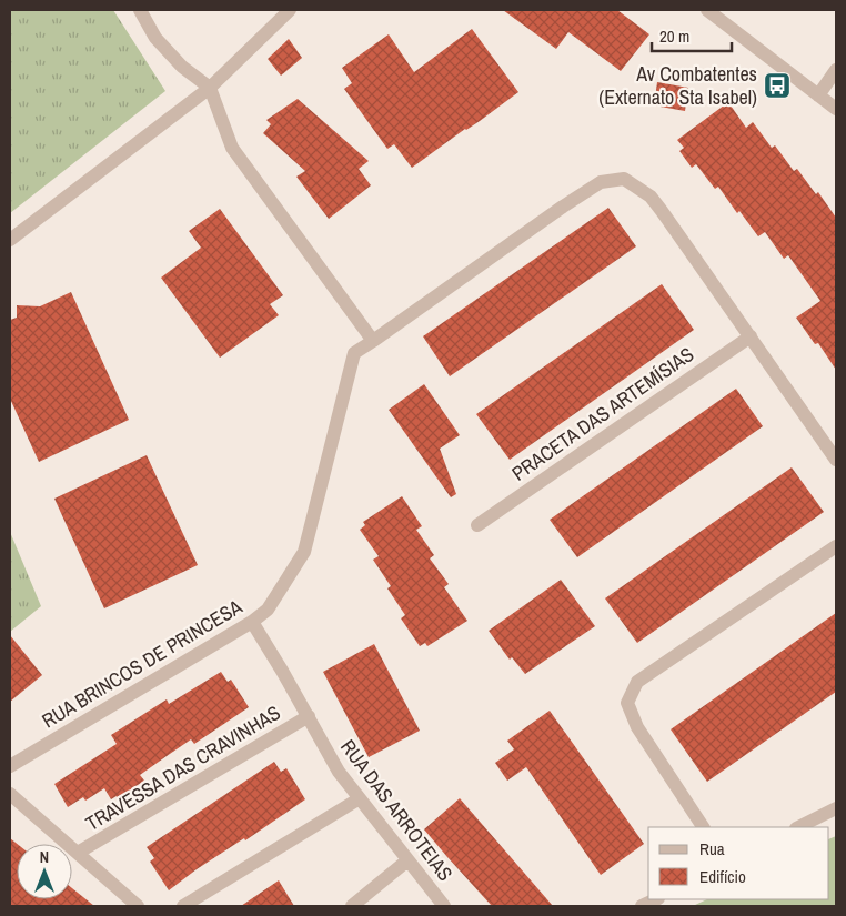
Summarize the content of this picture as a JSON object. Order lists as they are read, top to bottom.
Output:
{
  "streets": {
    "street": [
      "PRACETA DAS ARTEMÍSIAS",
      "RUA BRINCOS DE PRINCESA",
      "TRAVESSA DAS CRAVINHAS",
      "RUA DAS ARROTEIAS"
    ]
  },
  "crossings": [
    ["PRACETA DAS ARTEMÍSIAS", "RUA BRINCOS DE PRINCESA"],
    ["RUA BRINCOS DE PRINCESA", "RUA DAS ARROTEIAS"],
    ["TRAVESSA DAS CRAVINHAS", "RUA DAS ARROTEIAS"]
  ],
  "places": {
    "bus stop": ["Av Combatentes (Externato Sta Isabel)"]
  },
  "legend": ["Rua", "Edifício"],
  "scale_bar": "20 m",
  "north": "top"
}
